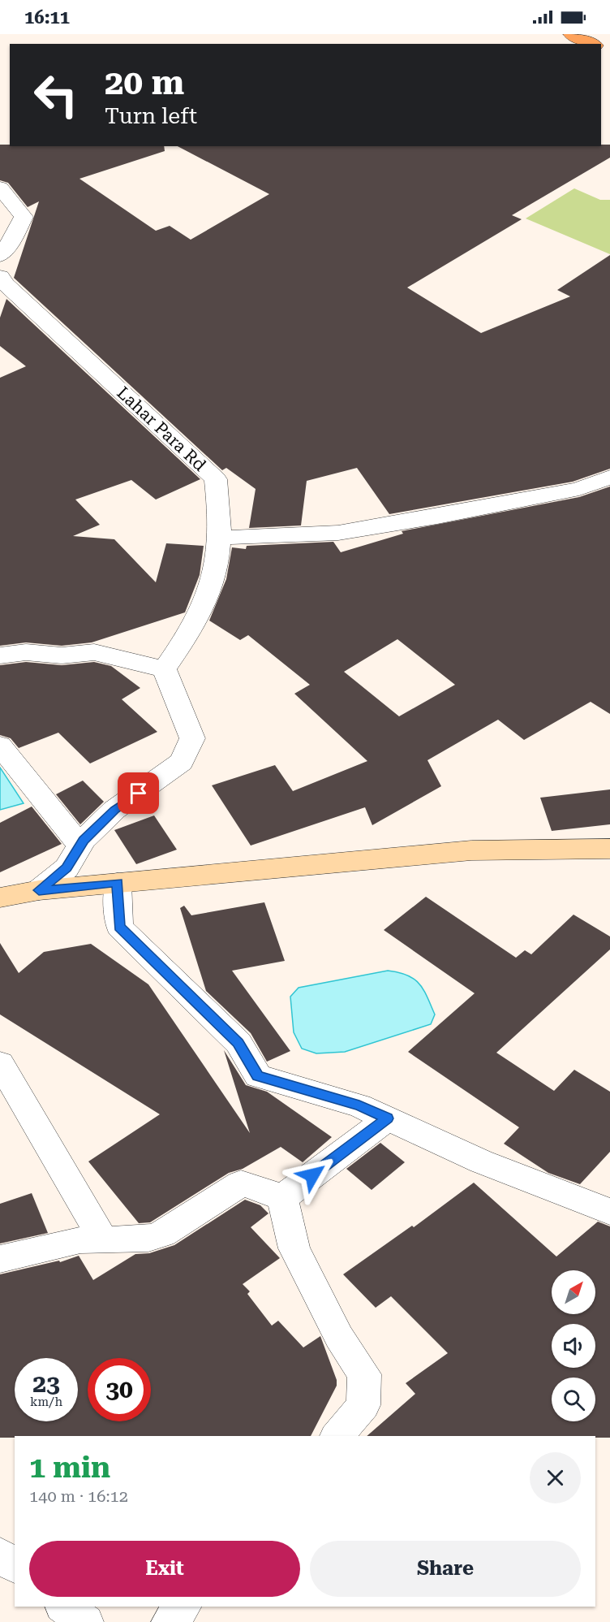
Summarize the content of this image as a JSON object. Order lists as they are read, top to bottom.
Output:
{
  "streets": {
    "street": ["Lahar Para Rd"]
  },
  "north": "top right",
  "page": {
    "status": "16:11",
    "turn": ["20 m", "Turn left"],
    "speed": "23 km/h",
    "limit": "30",
    "heading": ["1 min", "140 m · 16:12"],
    "buttons": ["Exit", "Share"]
  }
}
